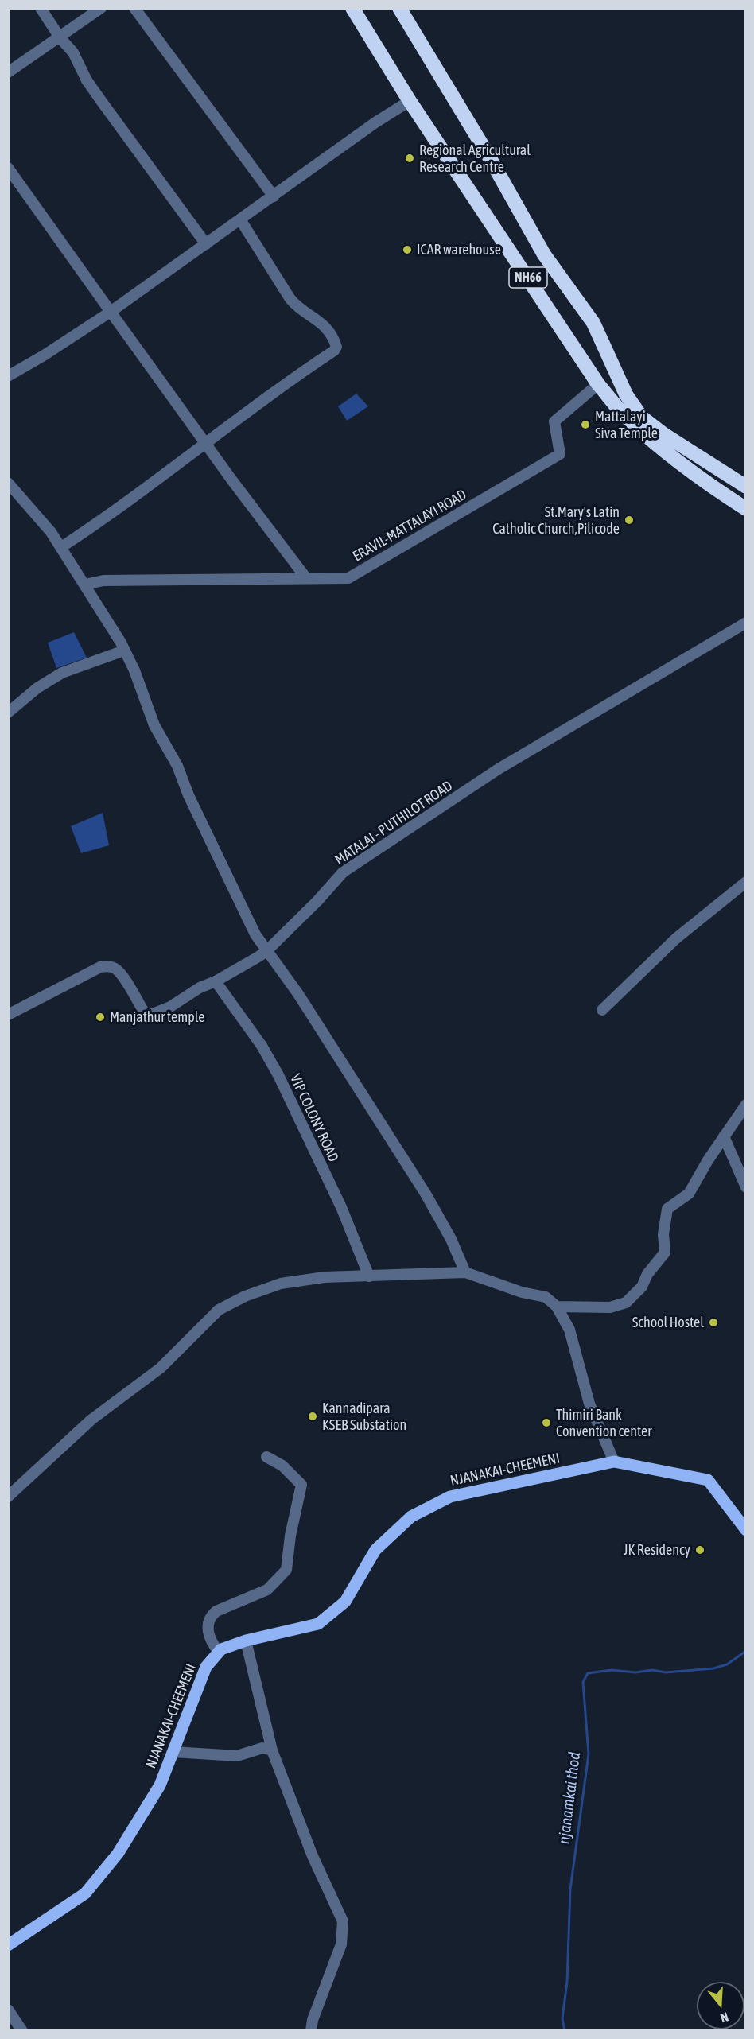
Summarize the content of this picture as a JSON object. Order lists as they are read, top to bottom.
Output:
{
  "streets": {
    "highway": ["NH66"],
    "main road": ["NJANAKAI-CHEEMENI"],
    "street": ["ERAVIL-MATTALAYI ROAD", "MATALAI - PUTHILOT ROAD", "VIP COLONY ROAD"]
  },
  "crossings": [
    ["NH66", "ERAVIL-MATTALAYI ROAD"],
    ["MATALAI - PUTHILOT ROAD", "VIP COLONY ROAD"]
  ],
  "water": ["njanamkai thod"],
  "places": [
    "Regional Agricultural Research Centre",
    "ICAR warehouse",
    "Mattalayi Siva Temple",
    "St.Mary's Latin Catholic Church,Pilicode",
    "Manjathur temple",
    "School Hostel",
    "Kannadipara KSEB Substation",
    "Thimiri Bank Convention center",
    "JK Residency"
  ],
  "north": "bottom"
}
